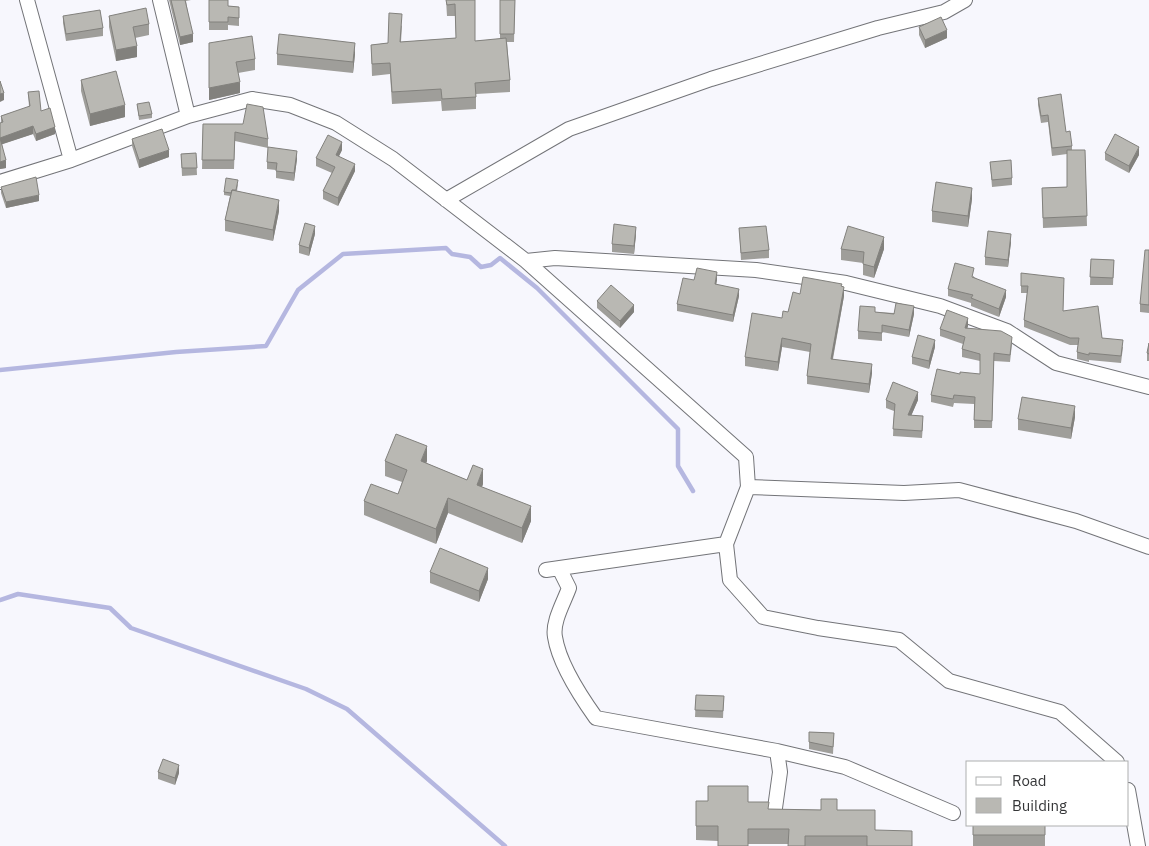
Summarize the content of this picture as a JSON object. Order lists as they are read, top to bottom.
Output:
{
  "legend": ["Road", "Building"]
}
